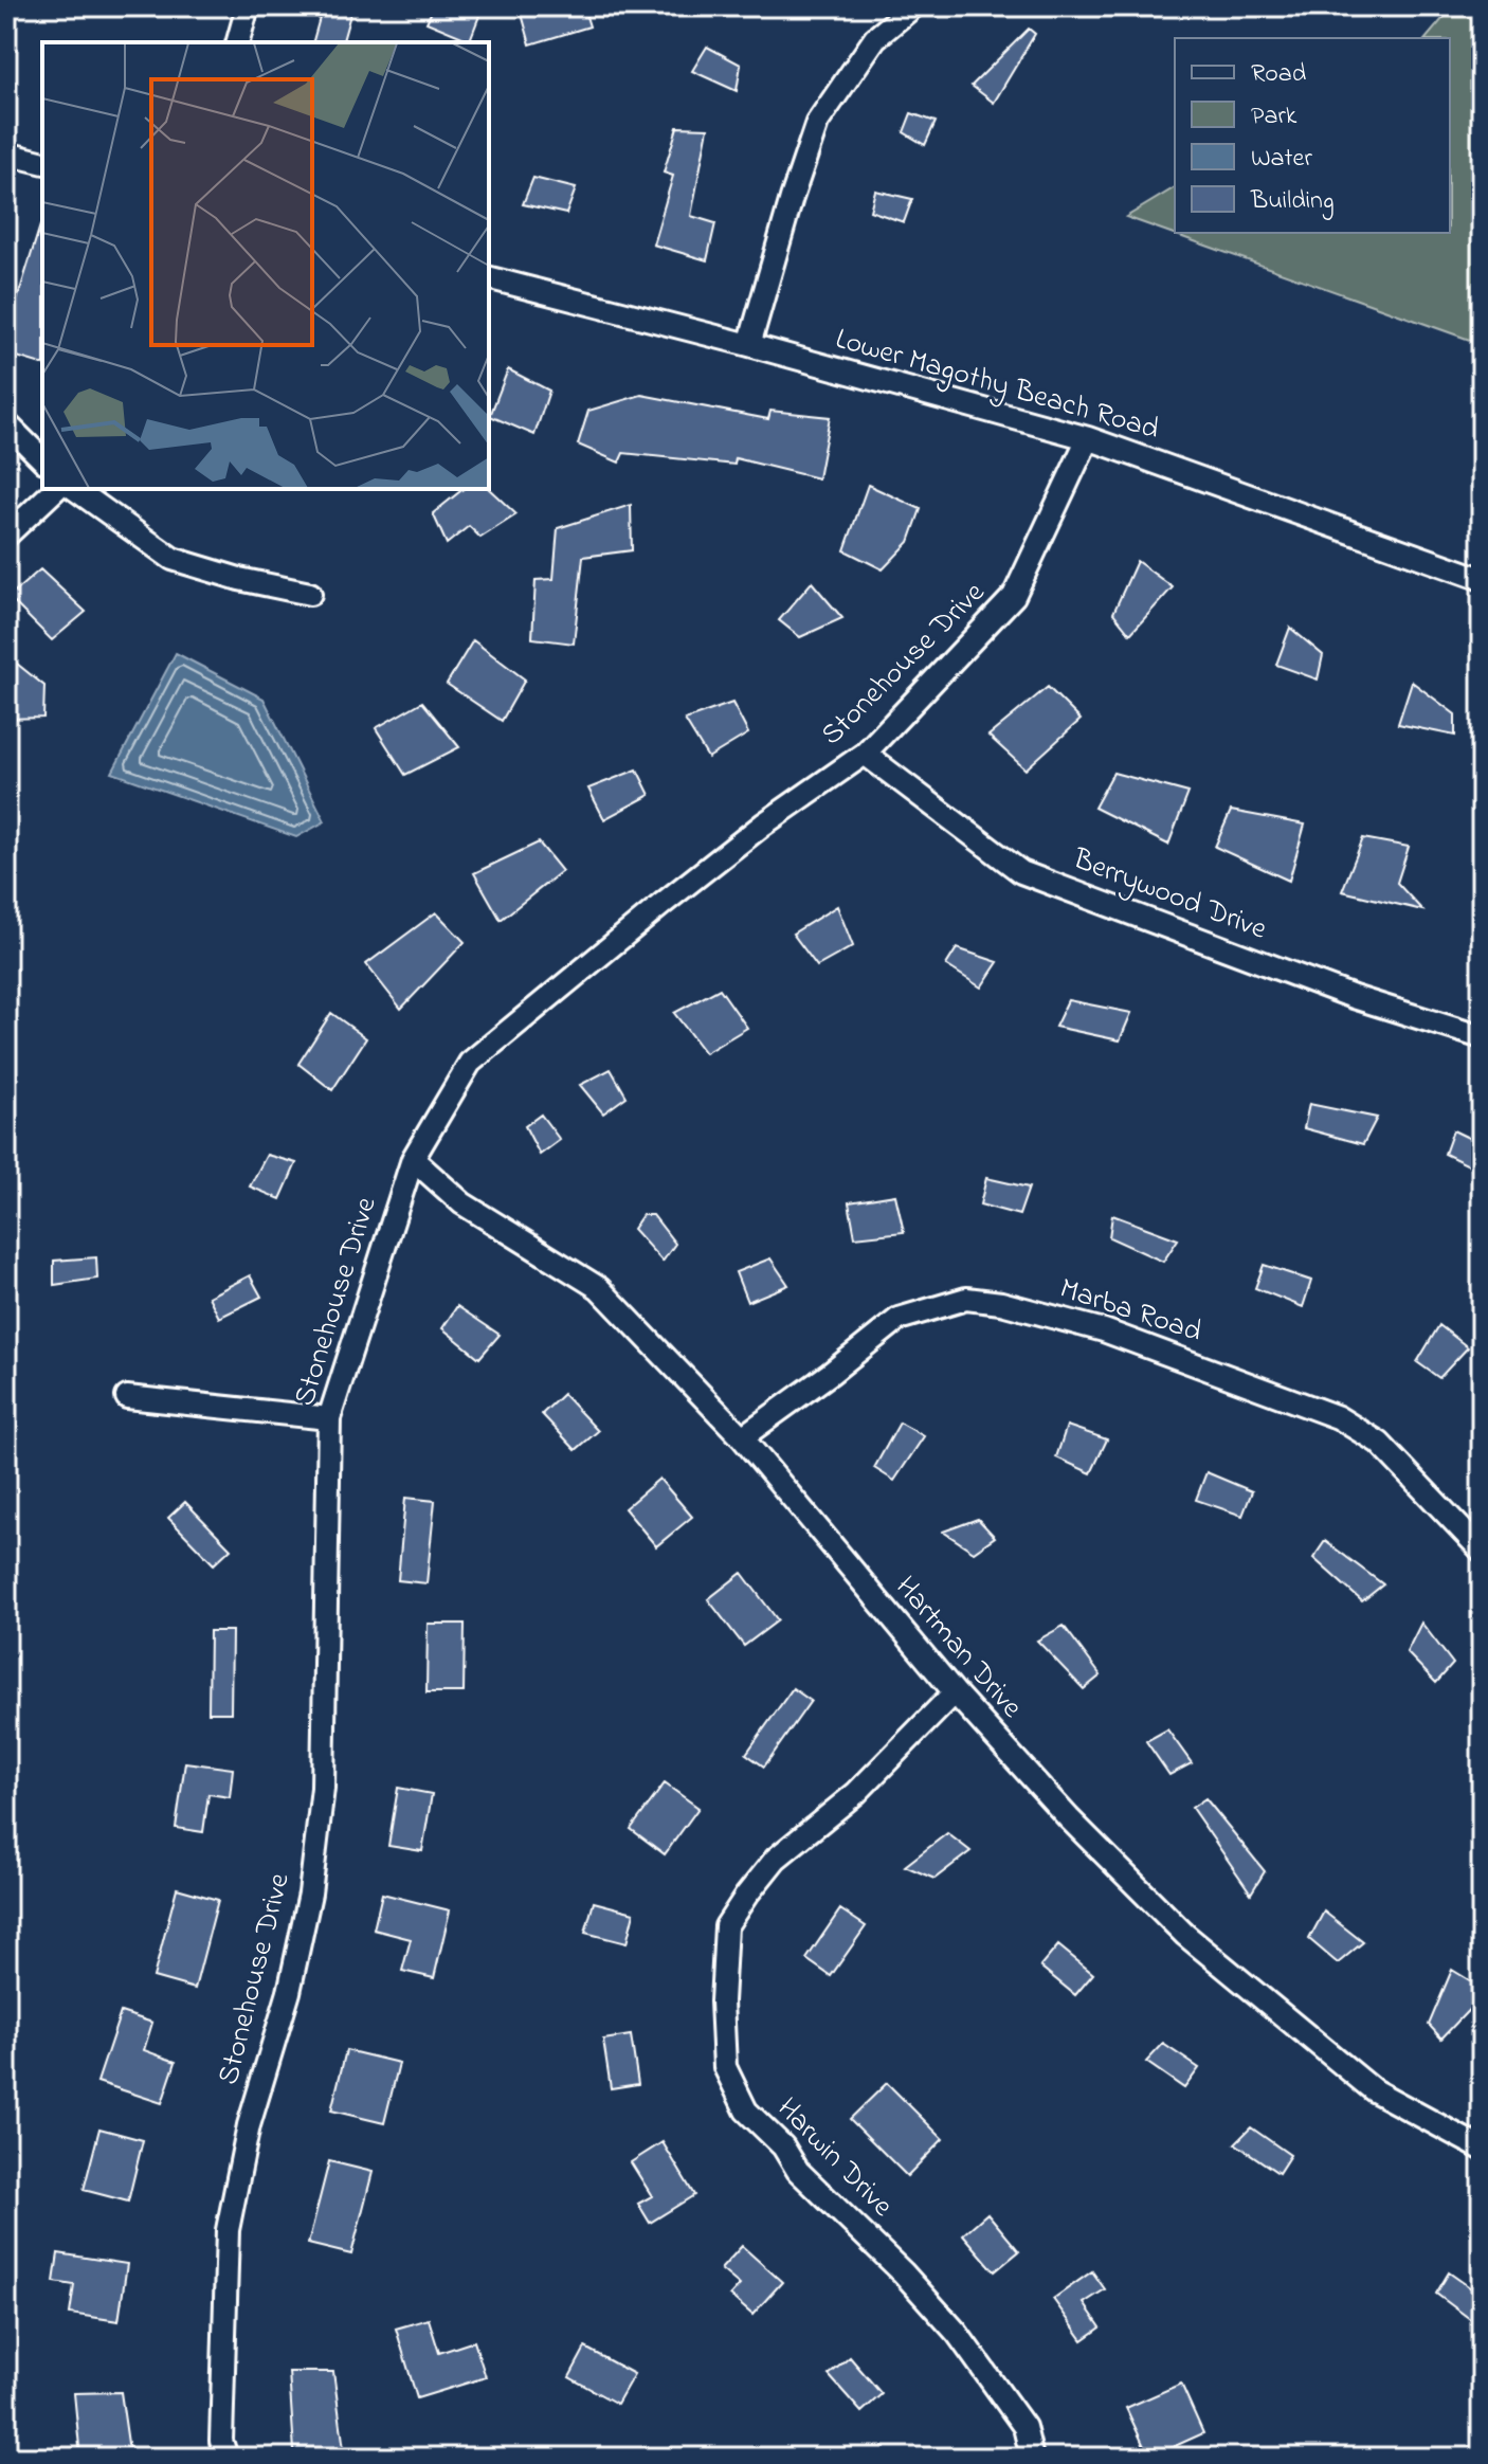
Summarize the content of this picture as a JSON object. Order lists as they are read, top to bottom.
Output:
{
  "streets": {
    "street": [
      "Lower Magothy Beach Road",
      "Stonehouse Drive",
      "Berrywood Drive",
      "Marba Road",
      "Hartman Drive",
      "Harwin Drive"
    ]
  },
  "crossings": [
    ["Lower Magothy Beach Road", "Stonehouse Drive"],
    ["Stonehouse Drive", "Berrywood Drive"],
    ["Stonehouse Drive", "Hartman Drive"],
    ["Marba Road", "Hartman Drive"],
    ["Hartman Drive", "Harwin Drive"]
  ],
  "legend": [
    "Road",
    "Park",
    "Water",
    "Building"
  ]
}
